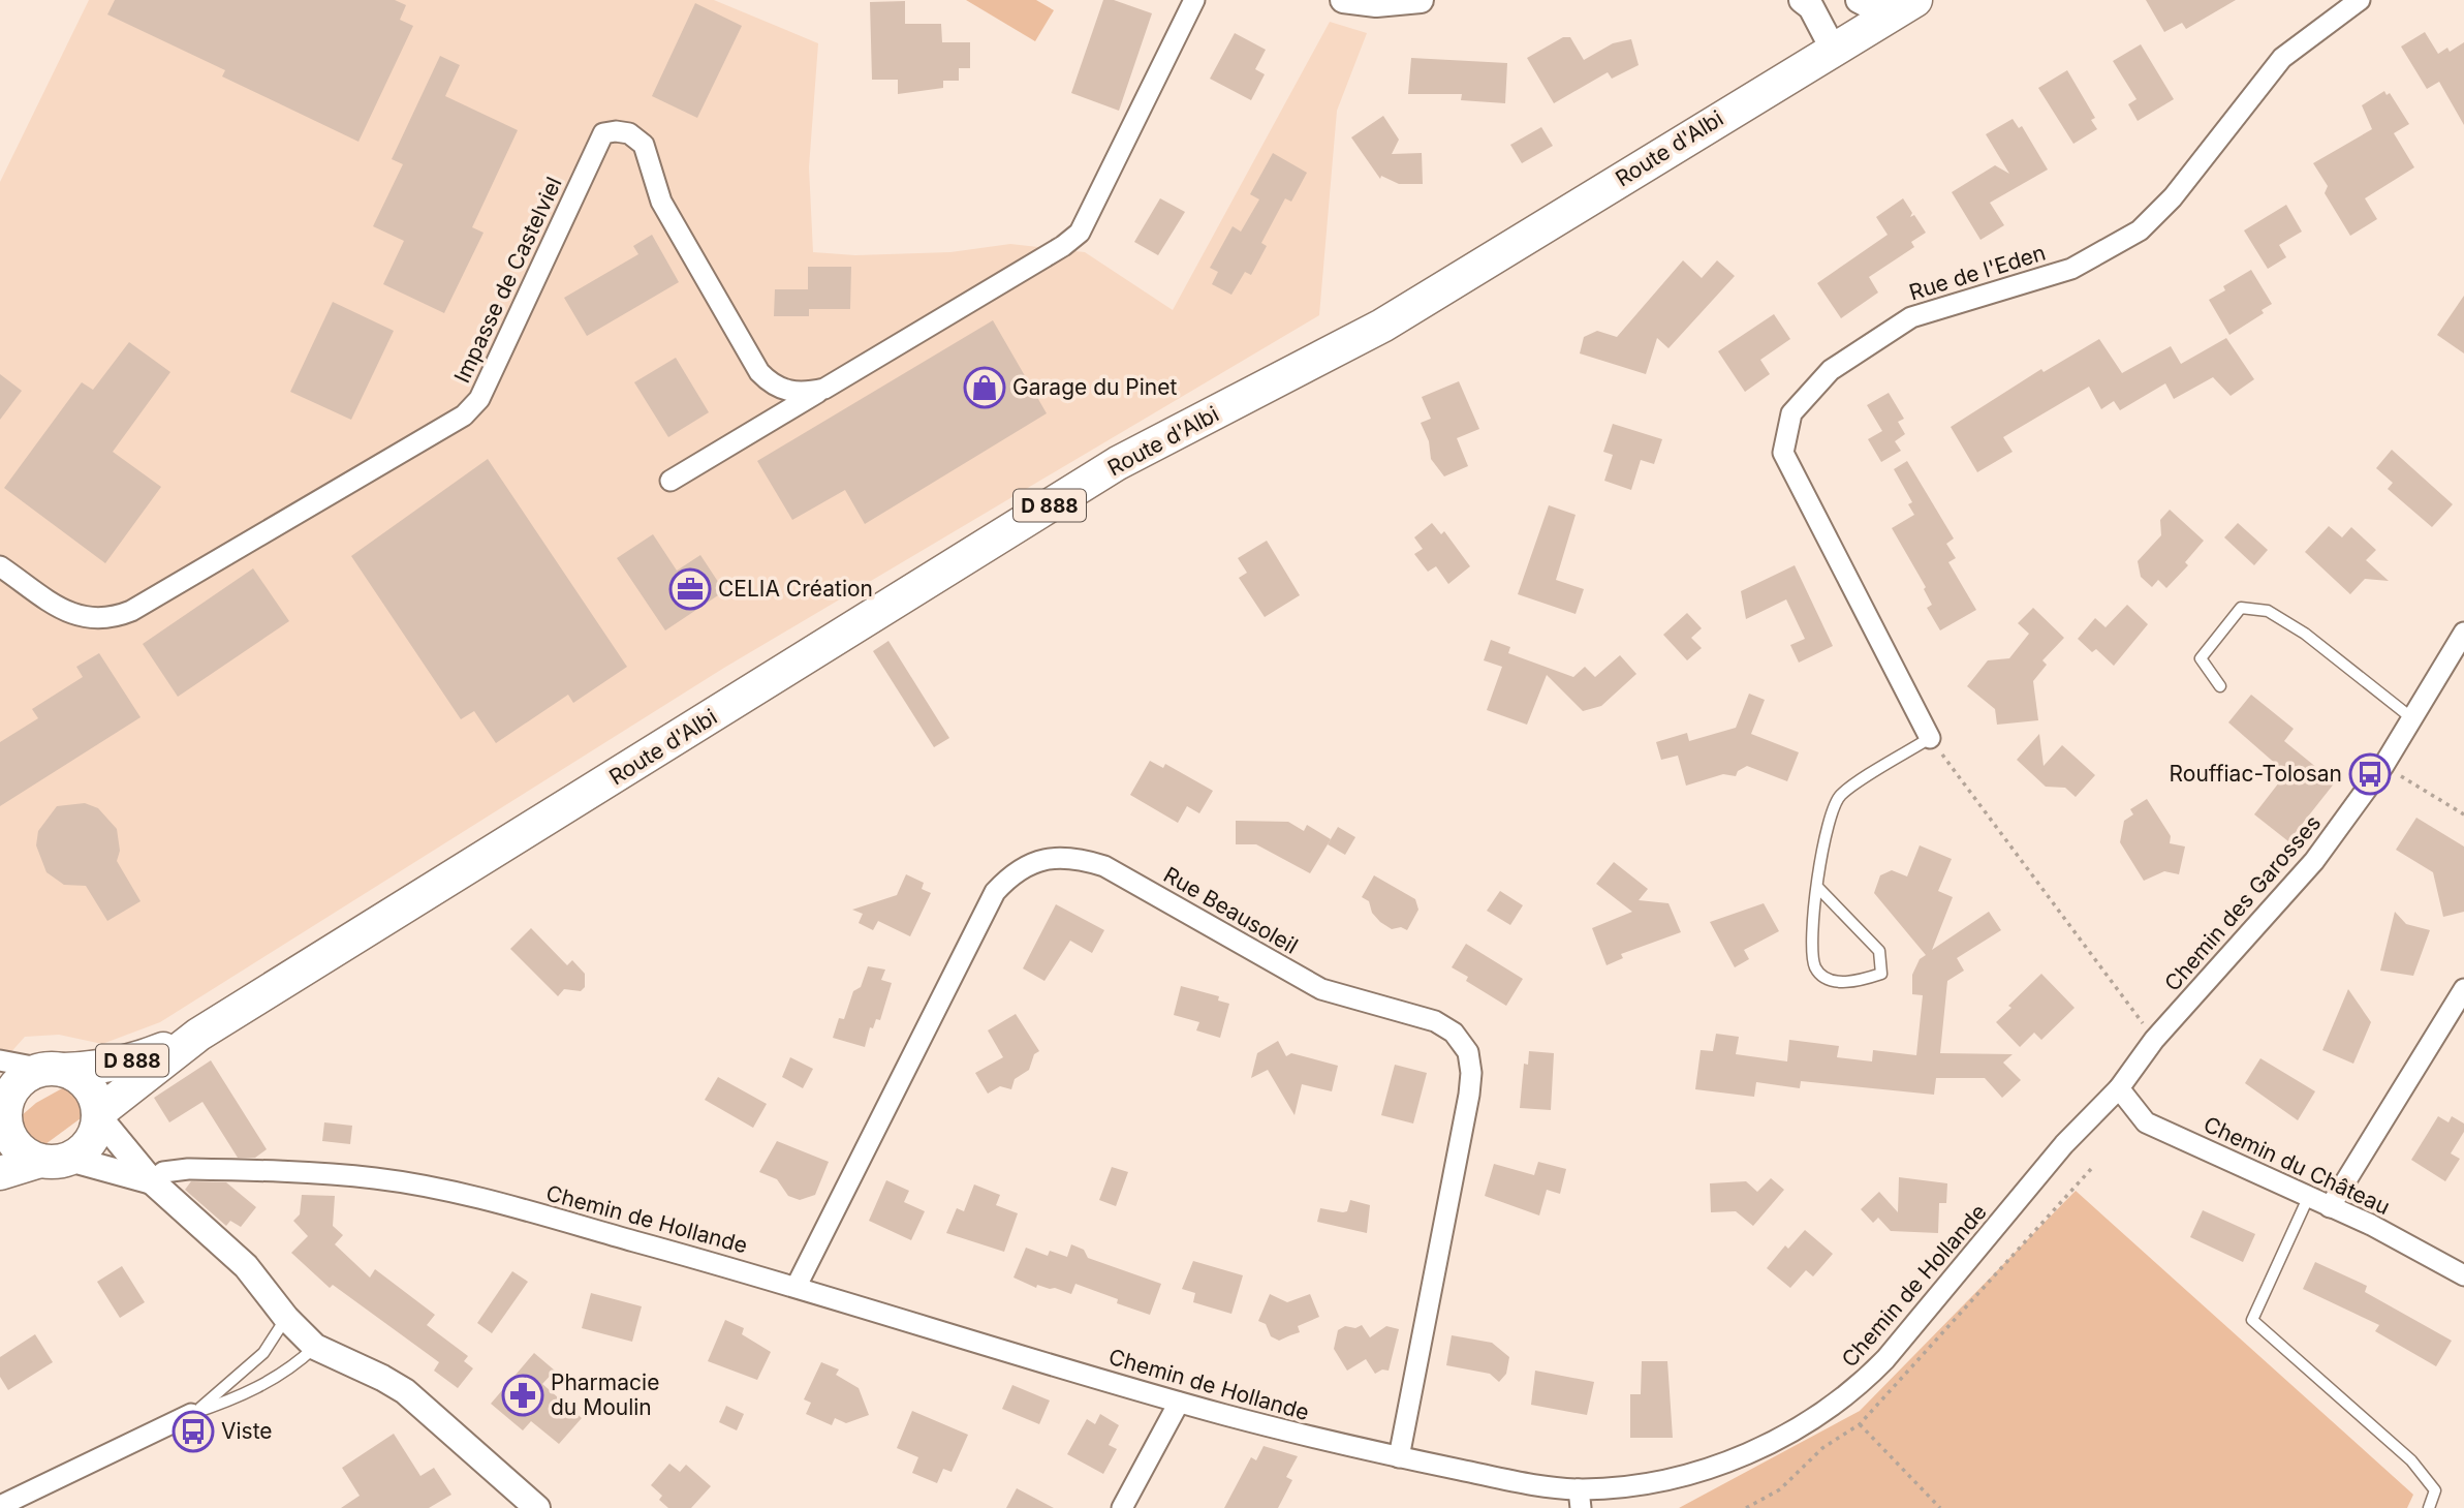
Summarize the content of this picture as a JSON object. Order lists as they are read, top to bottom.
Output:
{
  "streets": {
    "main road": ["Route d'Albi", "D 888"],
    "street": [
      "Rue de l'Eden",
      "Impasse de Castelviel",
      "Chemin des Garosses",
      "Rue Beausoleil",
      "Chemin du Château",
      "Chemin de Hollande"
    ]
  },
  "crossings": [
    ["Chemin des Garosses", "Chemin du Château"],
    ["Chemin des Garosses", "Chemin de Hollande"],
    ["Rue Beausoleil", "Chemin de Hollande"],
    ["Chemin du Château", "Chemin de Hollande"]
  ],
  "places": {
    "shop": ["Garage du Pinet"],
    "office": ["CELIA Création"],
    "bus stop": ["Rouffiac-Tolosan", "Viste"],
    "pharmacy": ["Pharmacie du Moulin"]
  }
}
